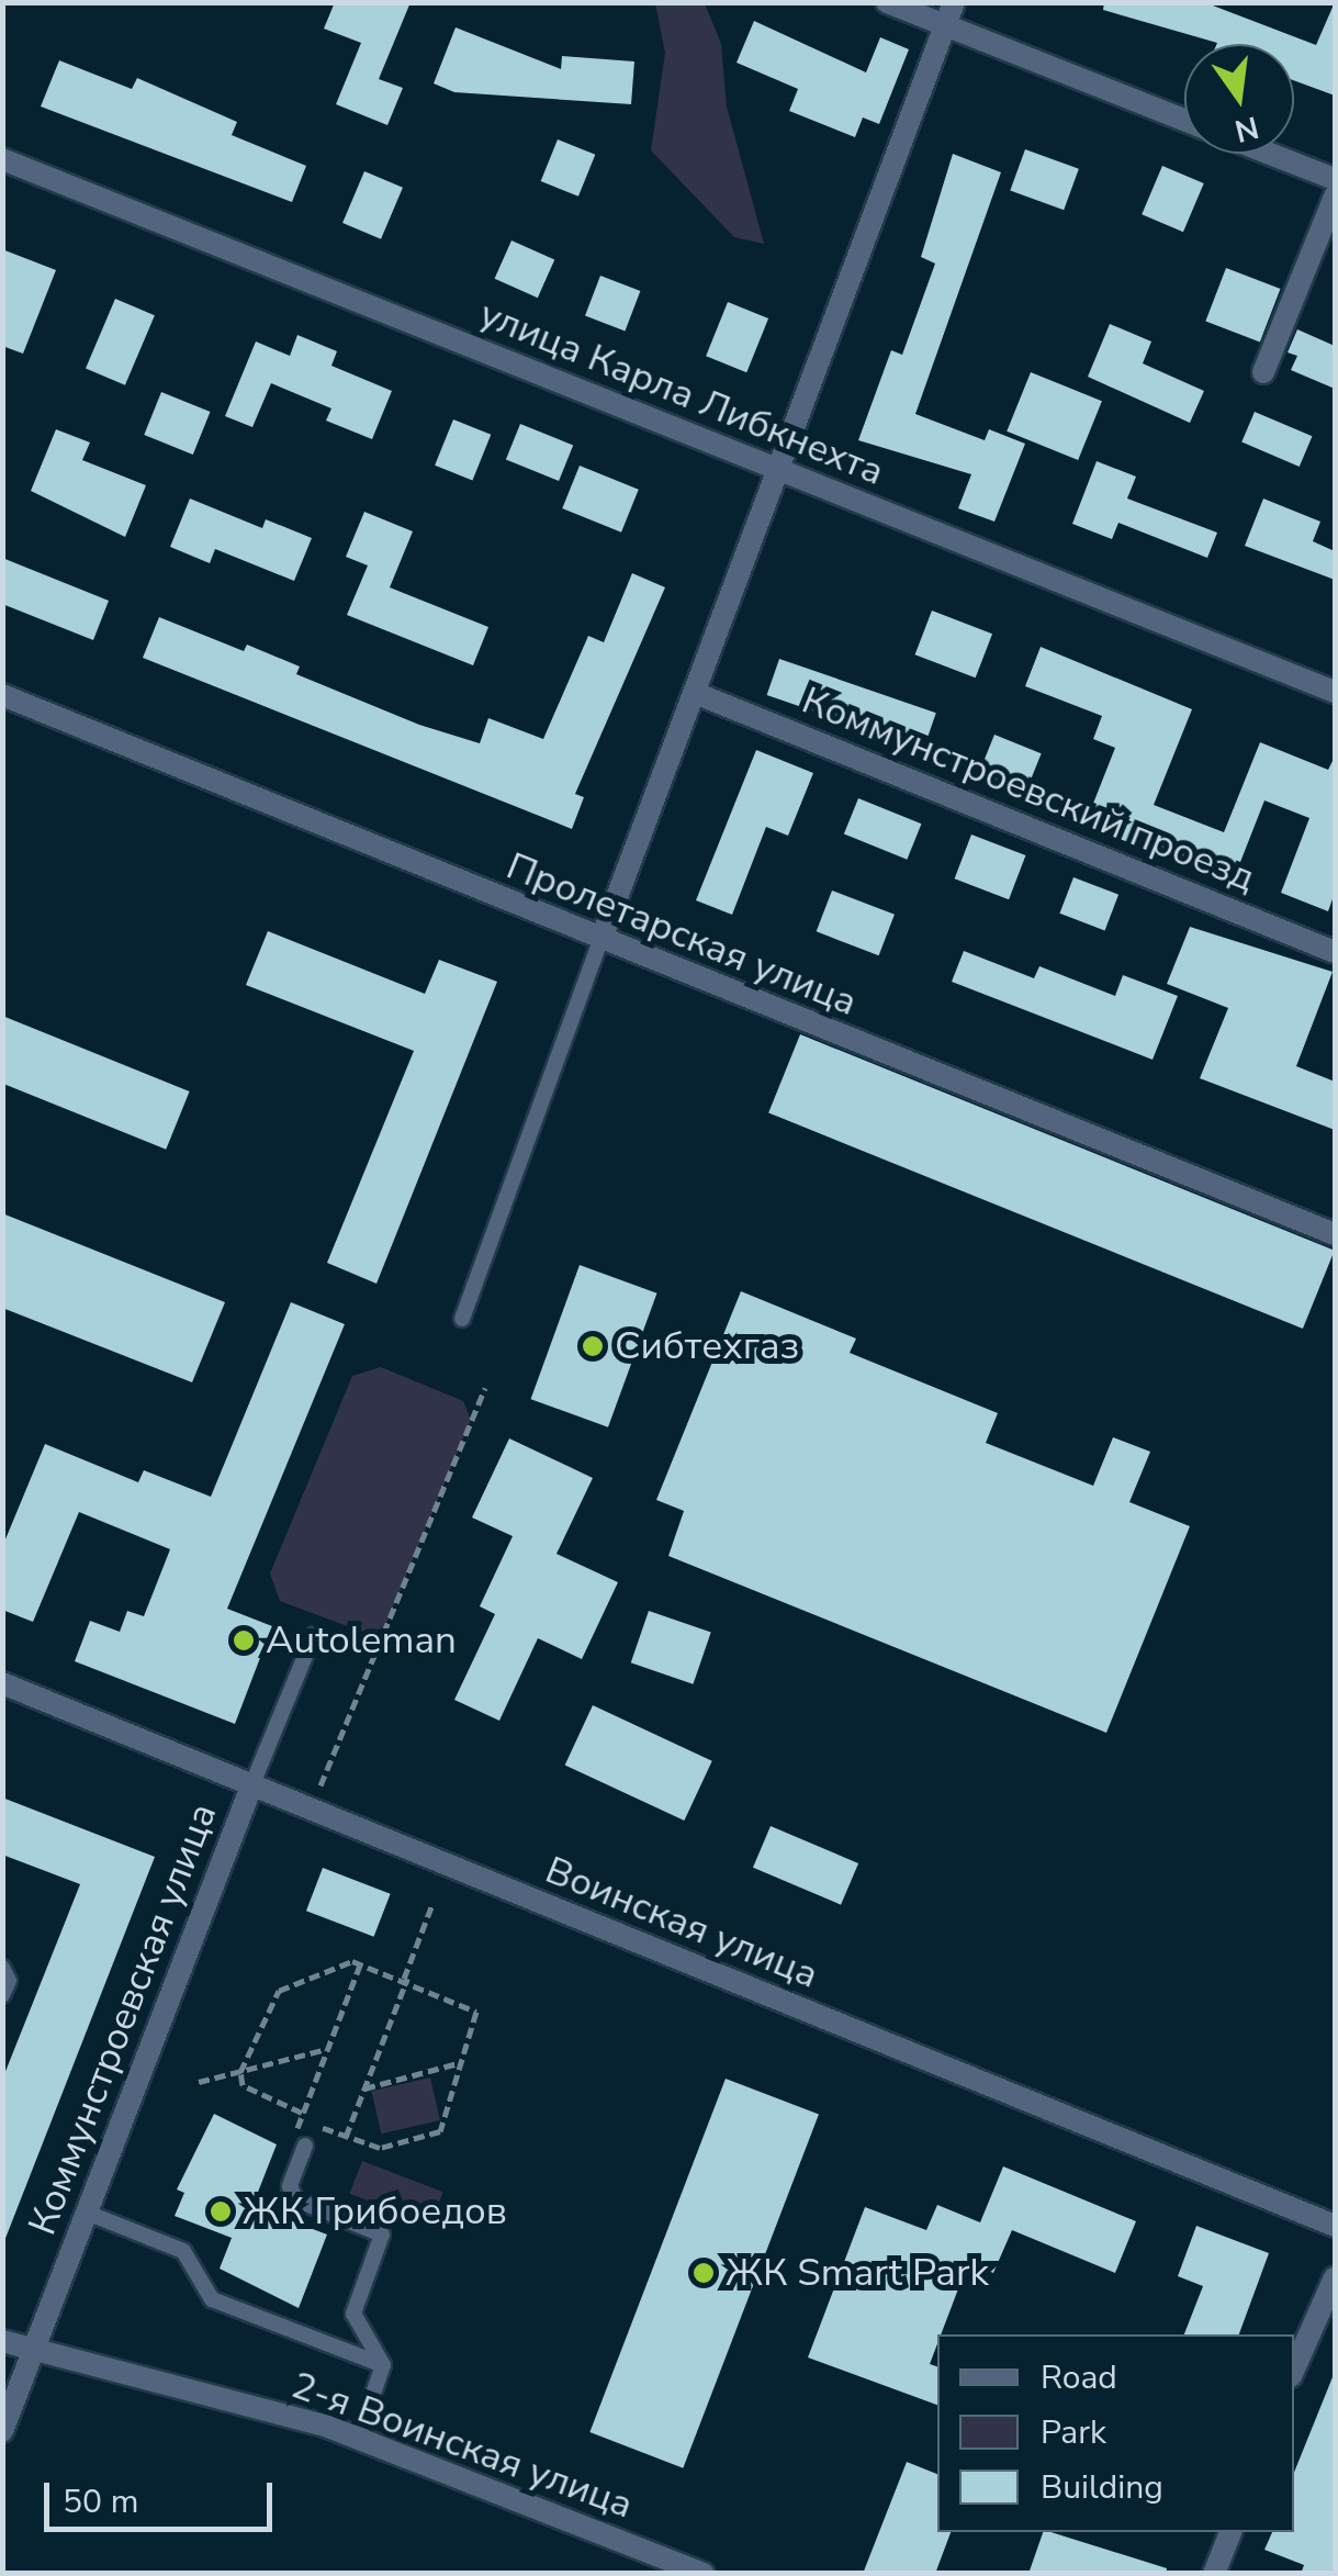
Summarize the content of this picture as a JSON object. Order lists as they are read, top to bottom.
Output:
{
  "streets": {
    "street": [
      "улица Карла Либкнехта",
      "Коммунстроевский проезд",
      "Пролетарская улица",
      "Воинская улица",
      "Коммунстроевская улица",
      "2-я Воинская улица"
    ]
  },
  "crossings": [
    ["Воинская улица", "Коммунстроевская улица"],
    ["Коммунстроевская улица", "2-я Воинская улица"]
  ],
  "places": [
    "Сибтехгаз",
    "Autoleman",
    "ЖК Грибоедов",
    "ЖК Smart Park"
  ],
  "legend": ["Road", "Park", "Building"],
  "scale_bar": "50 m",
  "north": "bottom"
}
